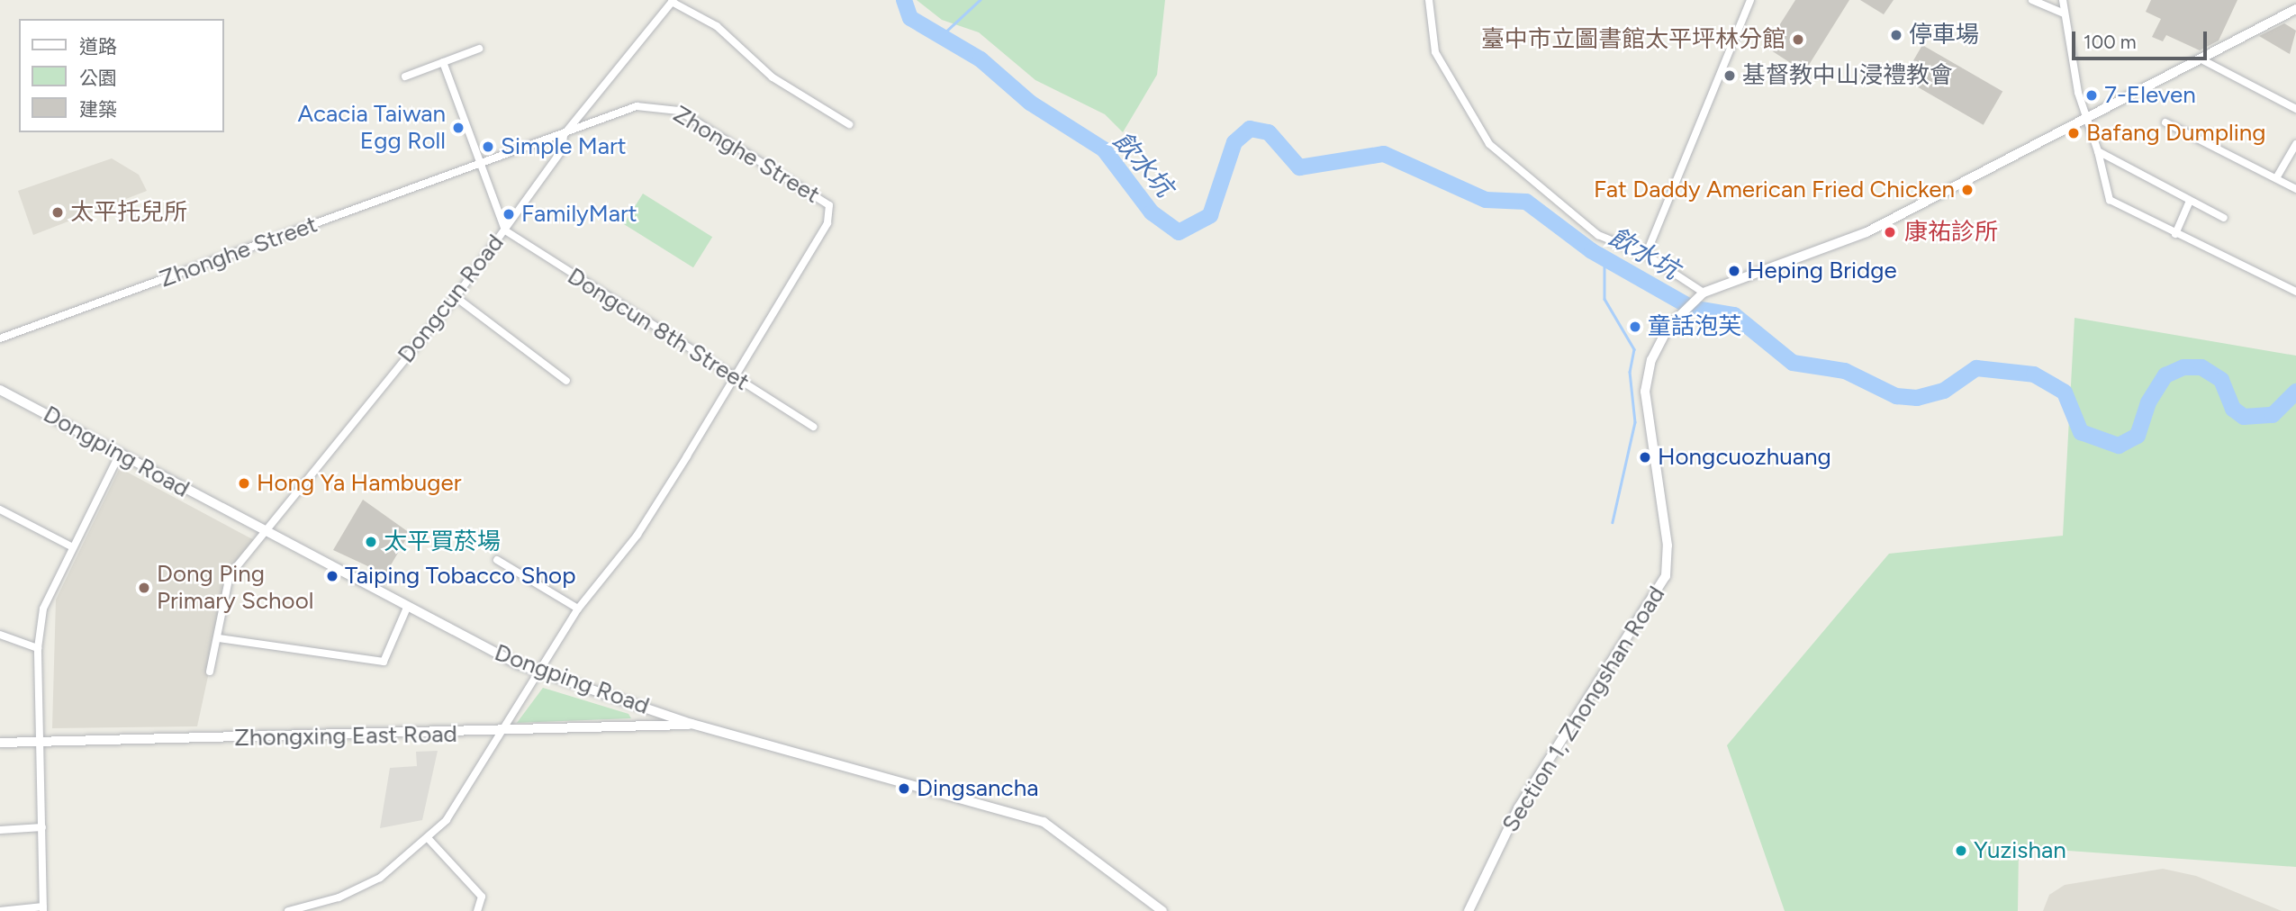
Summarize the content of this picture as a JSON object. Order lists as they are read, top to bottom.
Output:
{
  "streets": {
    "main road": ["Dongping Road", "Section 1, Zhongshan Road", "Zhongxing East Road"],
    "street": ["Zhonghe Street", "Dongcun Road", "Dongcun 8th Street"]
  },
  "crossings": [
    ["Zhonghe Street", "Dongcun Road"],
    ["Zhonghe Street", "Dongcun 8th Street"],
    ["Zhonghe Street", "Dongping Road"],
    ["Zhonghe Street", "Zhongxing East Road"],
    ["Dongcun Road", "Dongcun 8th Street"],
    ["Dongcun Road", "Dongping Road"],
    ["Dongping Road", "Zhongxing East Road"]
  ],
  "water": ["飲水坑"],
  "places": [
    "停車場",
    "臺中市立圖書館太平坪林分館",
    "基督教中山浸禮教會",
    "7-Eleven",
    "Acacia Taiwan Egg Roll",
    "Bafang Dumpling",
    "Simple Mart",
    "Fat Daddy American Fried Chicken",
    "太平托兒所",
    "FamilyMart",
    "康祐診所",
    "Heping Bridge",
    "童話泡芙",
    "Hongcuozhuang",
    "Hong Ya Hambuger",
    "太平買菸場",
    "Taiping Tobacco Shop",
    "Dong Ping Primary School",
    "Dingsancha",
    "Yuzishan"
  ],
  "legend": ["道路", "公園", "建築"],
  "scale_bar": "100 m"
}
